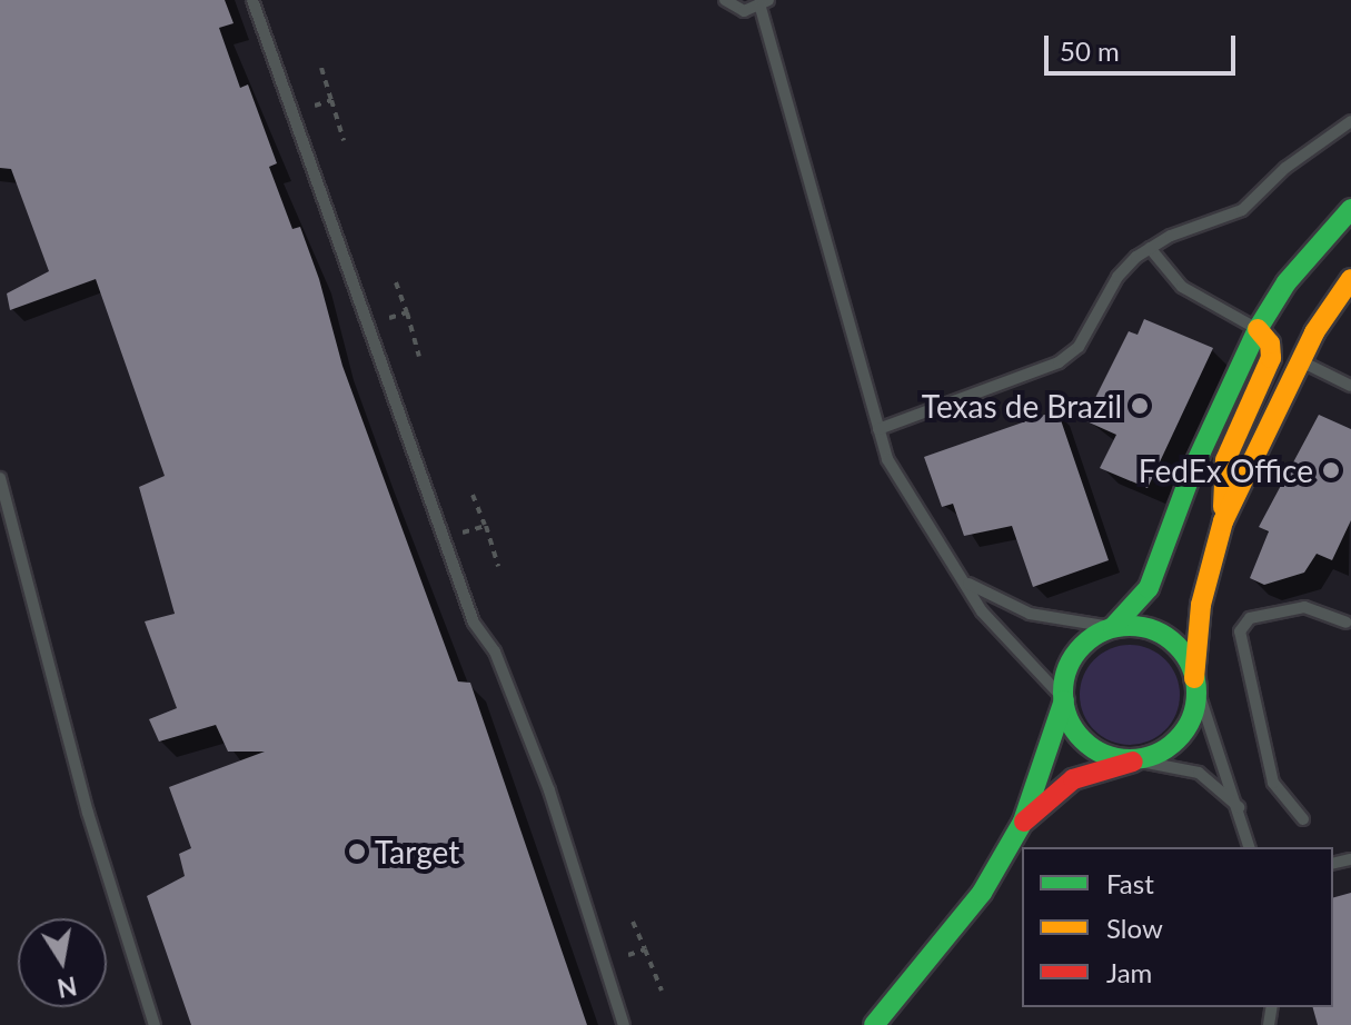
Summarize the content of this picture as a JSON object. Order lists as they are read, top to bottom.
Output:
{
  "places": ["Texas de Brazil", "FedEx Office", "Target"],
  "legend": ["Fast", "Slow", "Jam"],
  "scale_bar": "50 m",
  "north": "bottom"
}
